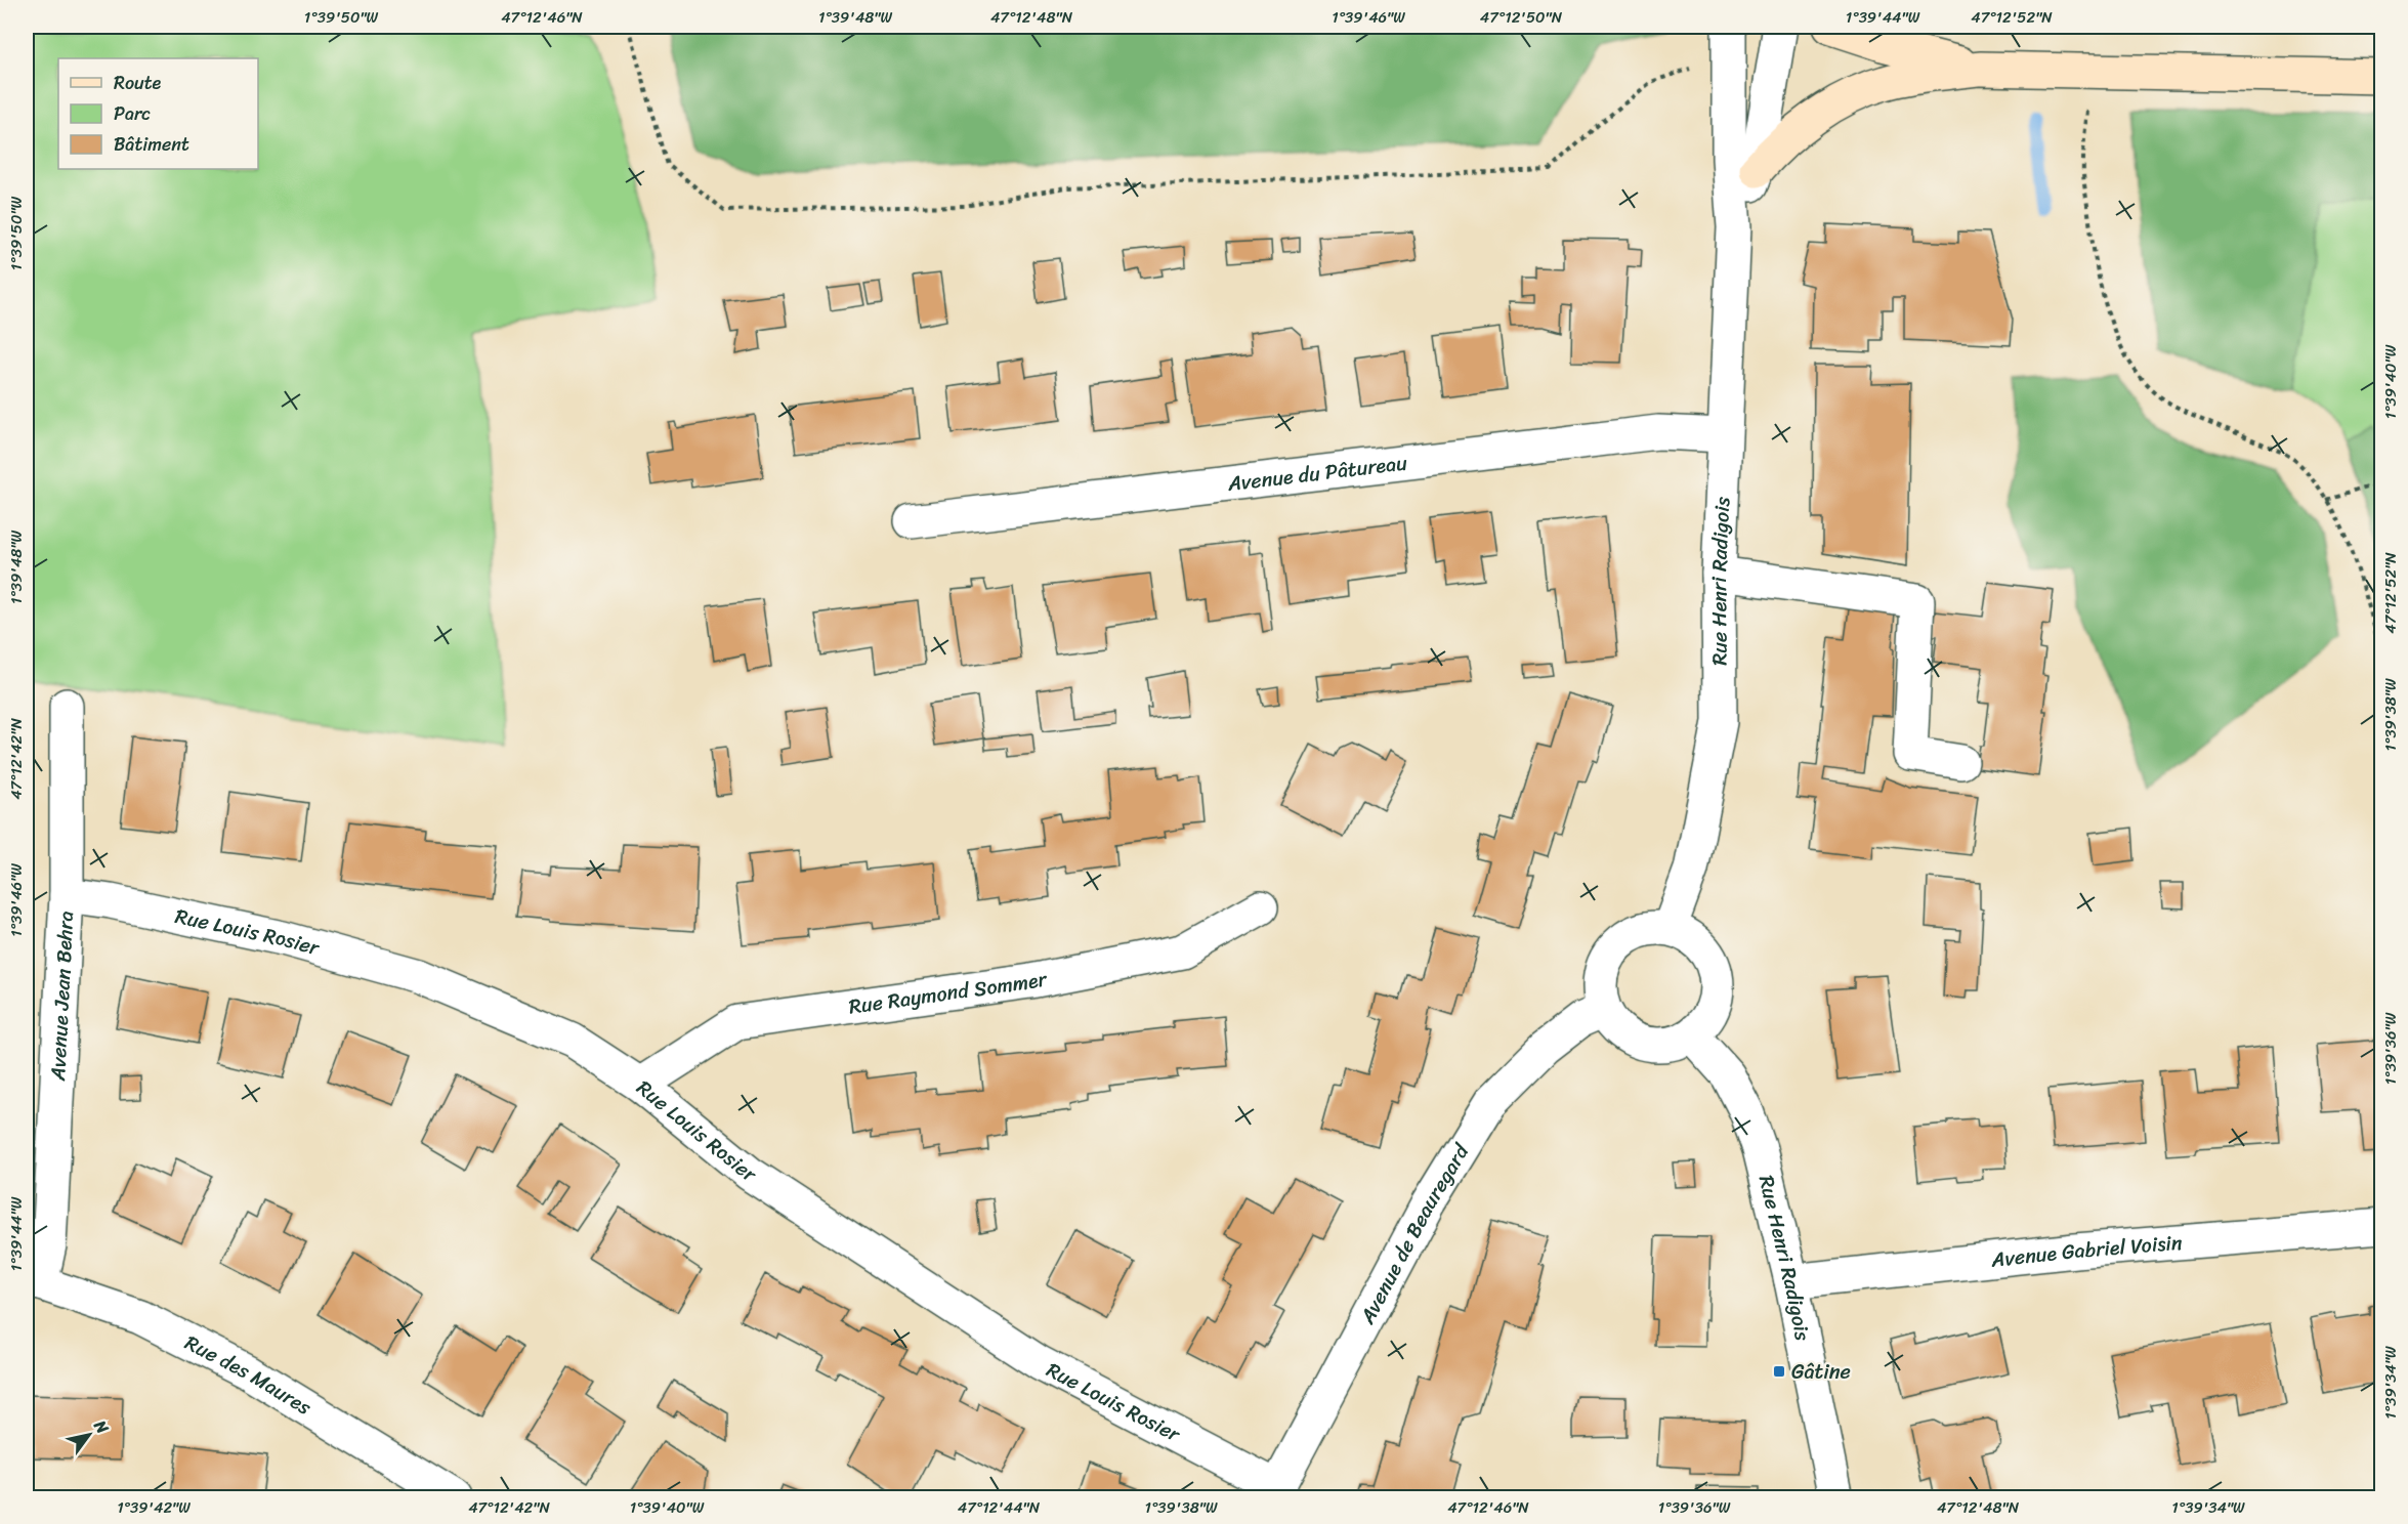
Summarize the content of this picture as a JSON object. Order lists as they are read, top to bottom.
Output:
{
  "streets": {
    "street": [
      "Avenue du Pâtureau",
      "Rue Henri Radigois",
      "Rue Louis Rosier",
      "Rue Raymond Sommer",
      "Avenue Jean Behra",
      "Avenue de Beauregard",
      "Avenue Gabriel Voisin",
      "Rue des Maures"
    ]
  },
  "crossings": [
    ["Avenue du Pâtureau", "Rue Henri Radigois"],
    ["Rue Henri Radigois", "Avenue de Beauregard"],
    ["Rue Henri Radigois", "Avenue Gabriel Voisin"],
    ["Rue Louis Rosier", "Rue Raymond Sommer"],
    ["Rue Louis Rosier", "Avenue Jean Behra"],
    ["Rue Louis Rosier", "Avenue de Beauregard"],
    ["Avenue Jean Behra", "Rue des Maures"]
  ],
  "places": {
    "transit": ["Gâtine"]
  },
  "legend": ["Route", "Parc", "Bâtiment"],
  "north": "top right",
  "coordinates": [
    "1°39'50\"W",
    "47°12'46\"N",
    "1°39'48\"W",
    "47°12'48\"N",
    "1°39'46\"W",
    "47°12'50\"N",
    "1°39'44\"W",
    "47°12'52\"N",
    "1°39'40\"W",
    "1°39'38\"W",
    "47°12'42\"N",
    "1°39'36\"W",
    "1°39'34\"W",
    "1°39'42\"W",
    "47°12'44\"N"
  ]
}
